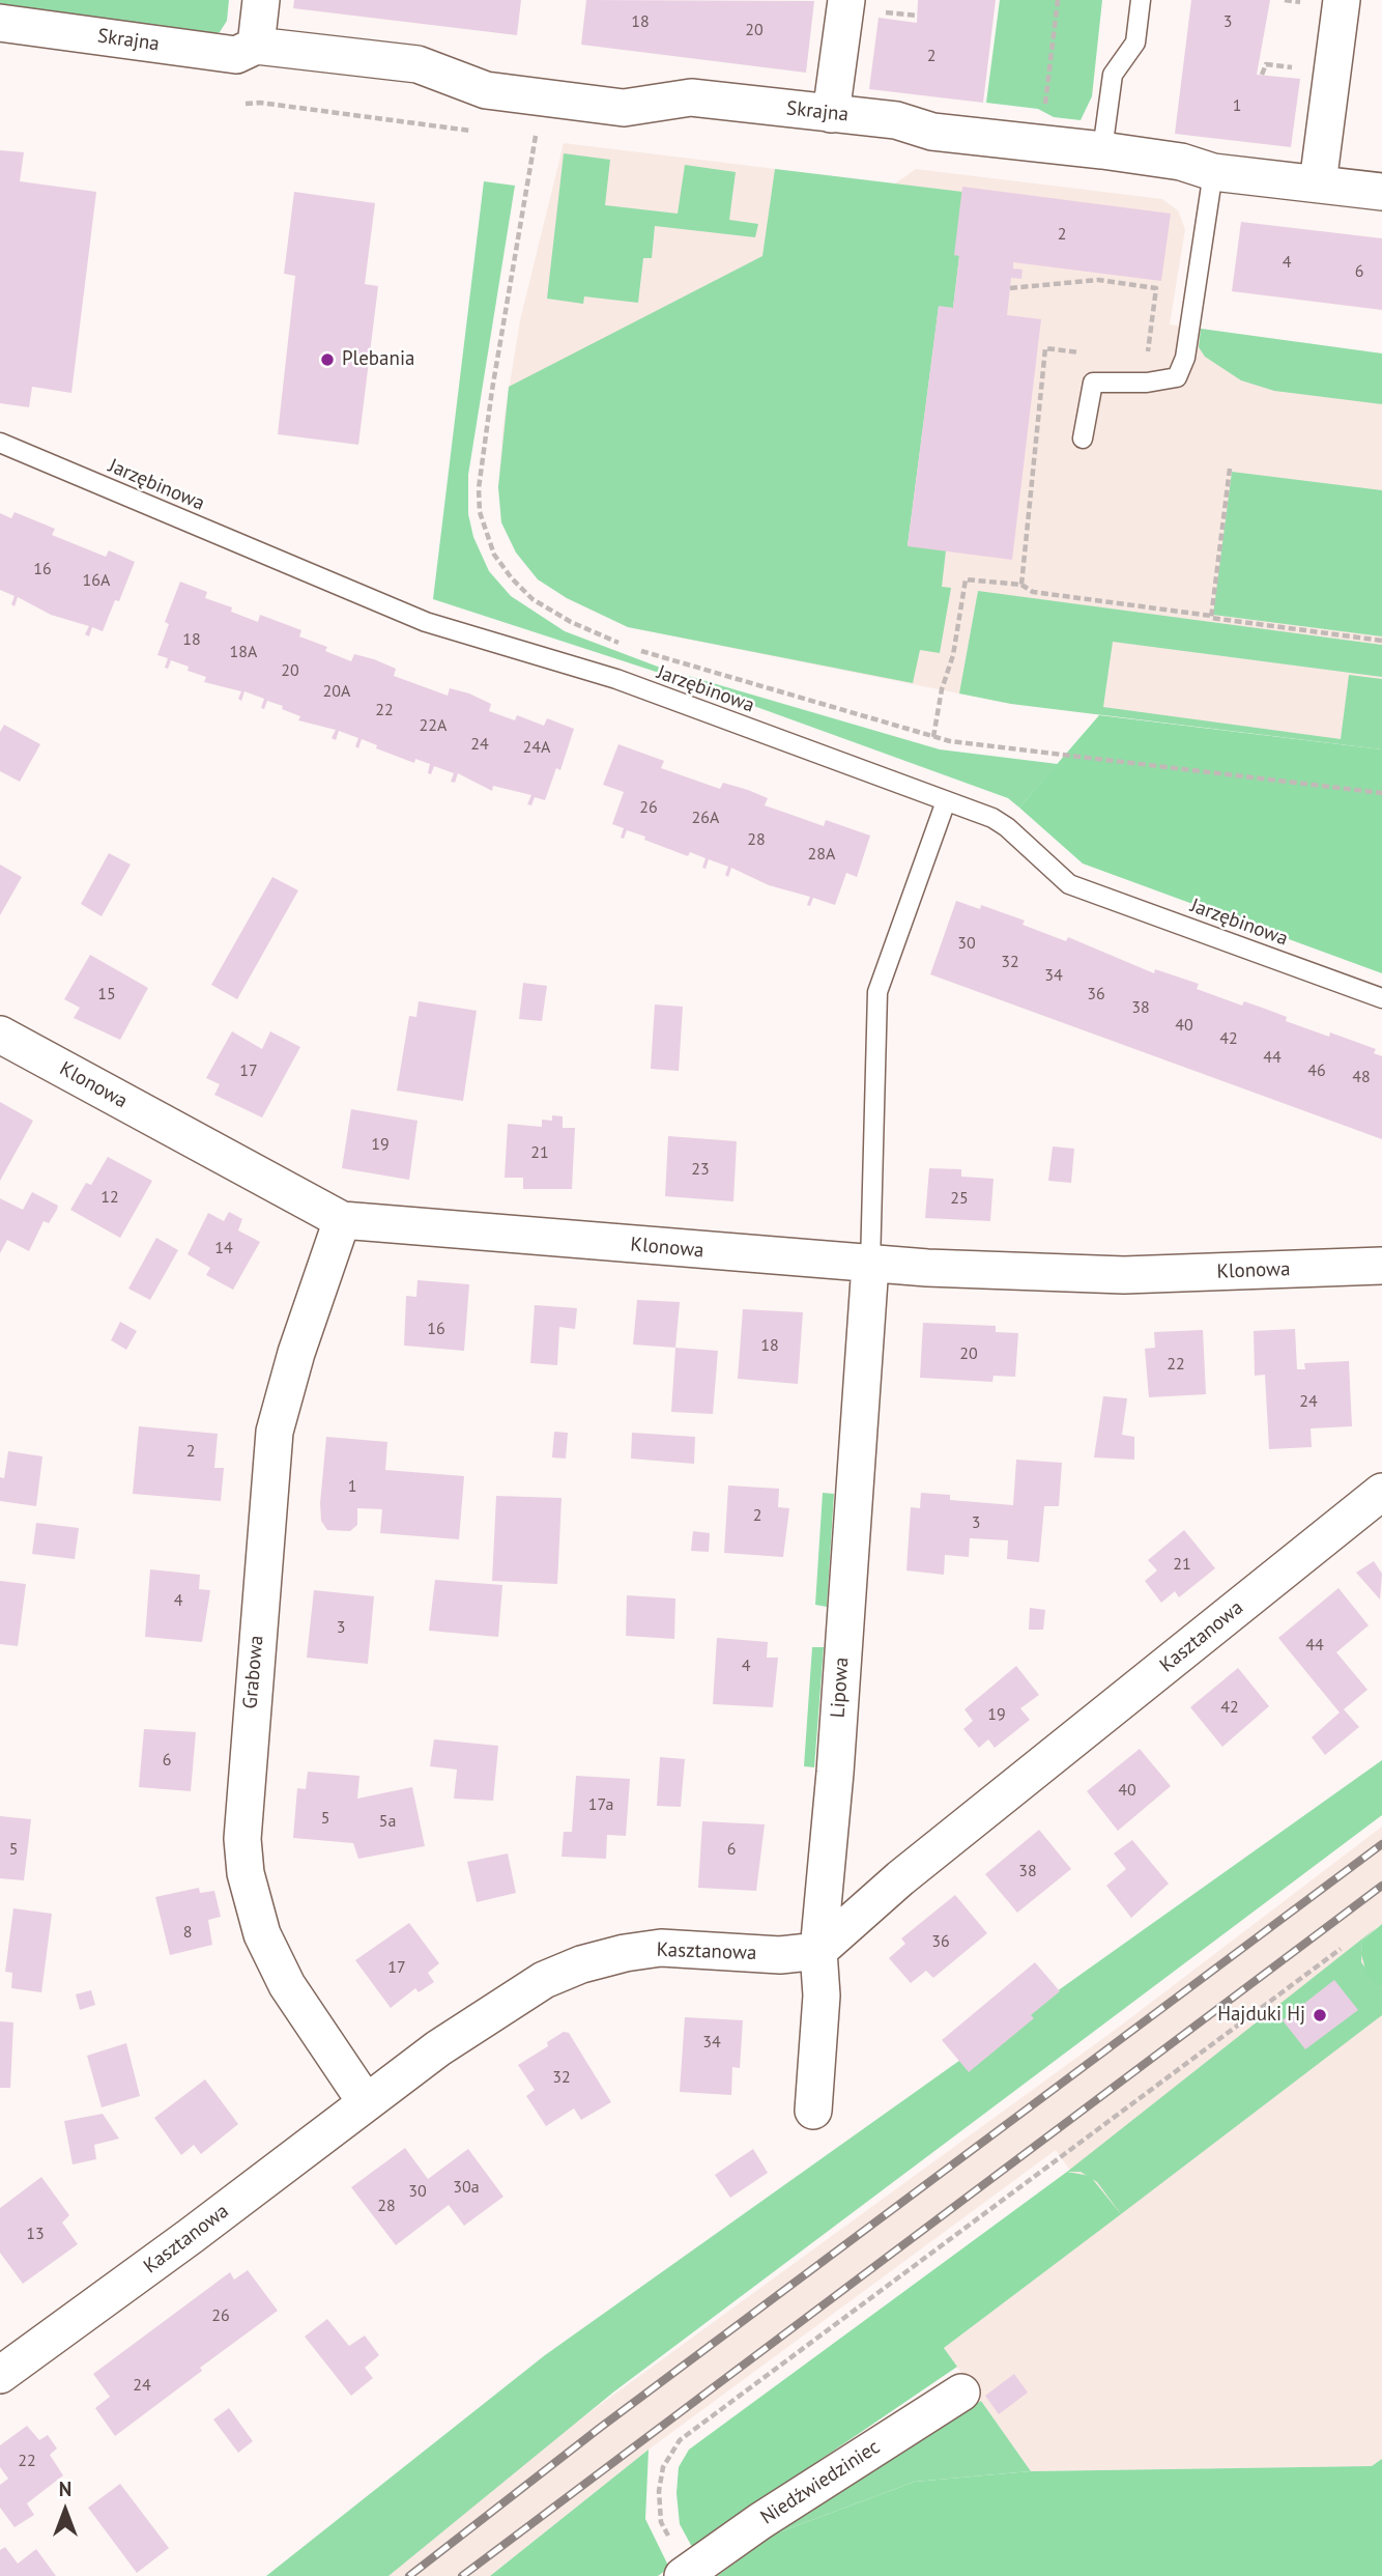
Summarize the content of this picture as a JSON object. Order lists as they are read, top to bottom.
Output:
{
  "streets": {
    "street": [
      "Skrajna",
      "Klonowa",
      "Kasztanowa",
      "Grabowa",
      "Lipowa",
      "Niedźwiedziniec"
    ],
    "lane": ["Jarzębinowa"]
  },
  "crossings": [
    ["Klonowa", "Grabowa"],
    ["Klonowa", "Lipowa"],
    ["Kasztanowa", "Grabowa"],
    ["Kasztanowa", "Lipowa"]
  ],
  "places": ["Plebania", "Hajduki Hj"],
  "house_numbers": [
    "18",
    "3",
    "20",
    "2",
    "1",
    "2",
    "4",
    "6",
    "16",
    "16A",
    "18",
    "18A",
    "20",
    "20A",
    "22",
    "22A",
    "24",
    "24A",
    "26",
    "26A",
    "28",
    "28A",
    "30",
    "32",
    "34",
    "15",
    "36",
    "38",
    "40",
    "42",
    "44",
    "17",
    "46",
    "48",
    "19",
    "21",
    "23",
    "12",
    "25",
    "14",
    "16",
    "18",
    "20",
    "22",
    "24",
    "2",
    "1",
    "2",
    "3",
    "21",
    "4",
    "3",
    "44",
    "4",
    "42",
    "19",
    "6",
    "40",
    "17a",
    "5",
    "5a",
    "5",
    "6",
    "38",
    "8",
    "36",
    "17",
    "34",
    "32",
    "30a",
    "30",
    "28",
    "13",
    "26",
    "24",
    "22"
  ],
  "north": "top"
}
